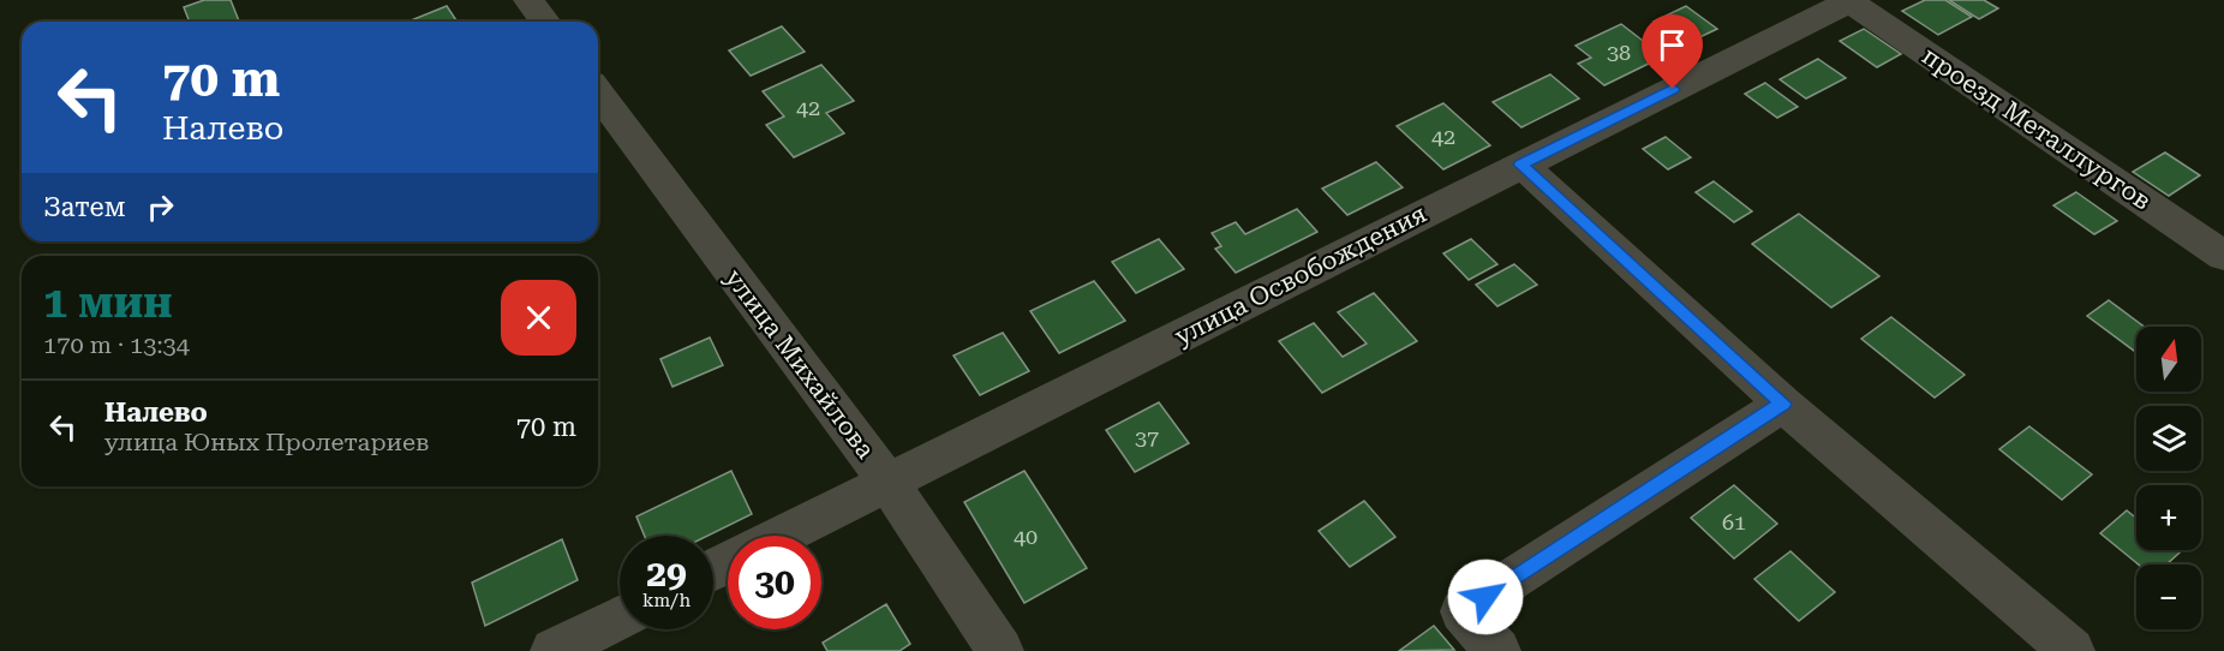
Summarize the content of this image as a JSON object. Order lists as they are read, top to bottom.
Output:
{
  "streets": {
    "street": ["проезд Металлургов", "улица Освобождения", "улица Михайлова"]
  },
  "crossings": [
    ["проезд Металлургов", "улица Освобождения"],
    ["улица Освобождения", "улица Михайлова"]
  ],
  "house_numbers": [
    "38",
    "42",
    "42",
    "37",
    "61",
    "40"
  ],
  "north": "top",
  "page": {
    "turn": ["70 m", "Налево"],
    "then": "Затем",
    "heading": ["1 мин", "170 m · 13:34"],
    "map_buttons": ["+", "−"],
    "list": [
      {
        "name": "Налево",
        "note": "улица Юных Пролетариев",
        "value": "70 m"
      }
    ],
    "speed": "29 km/h",
    "limit": "30"
  }
}
